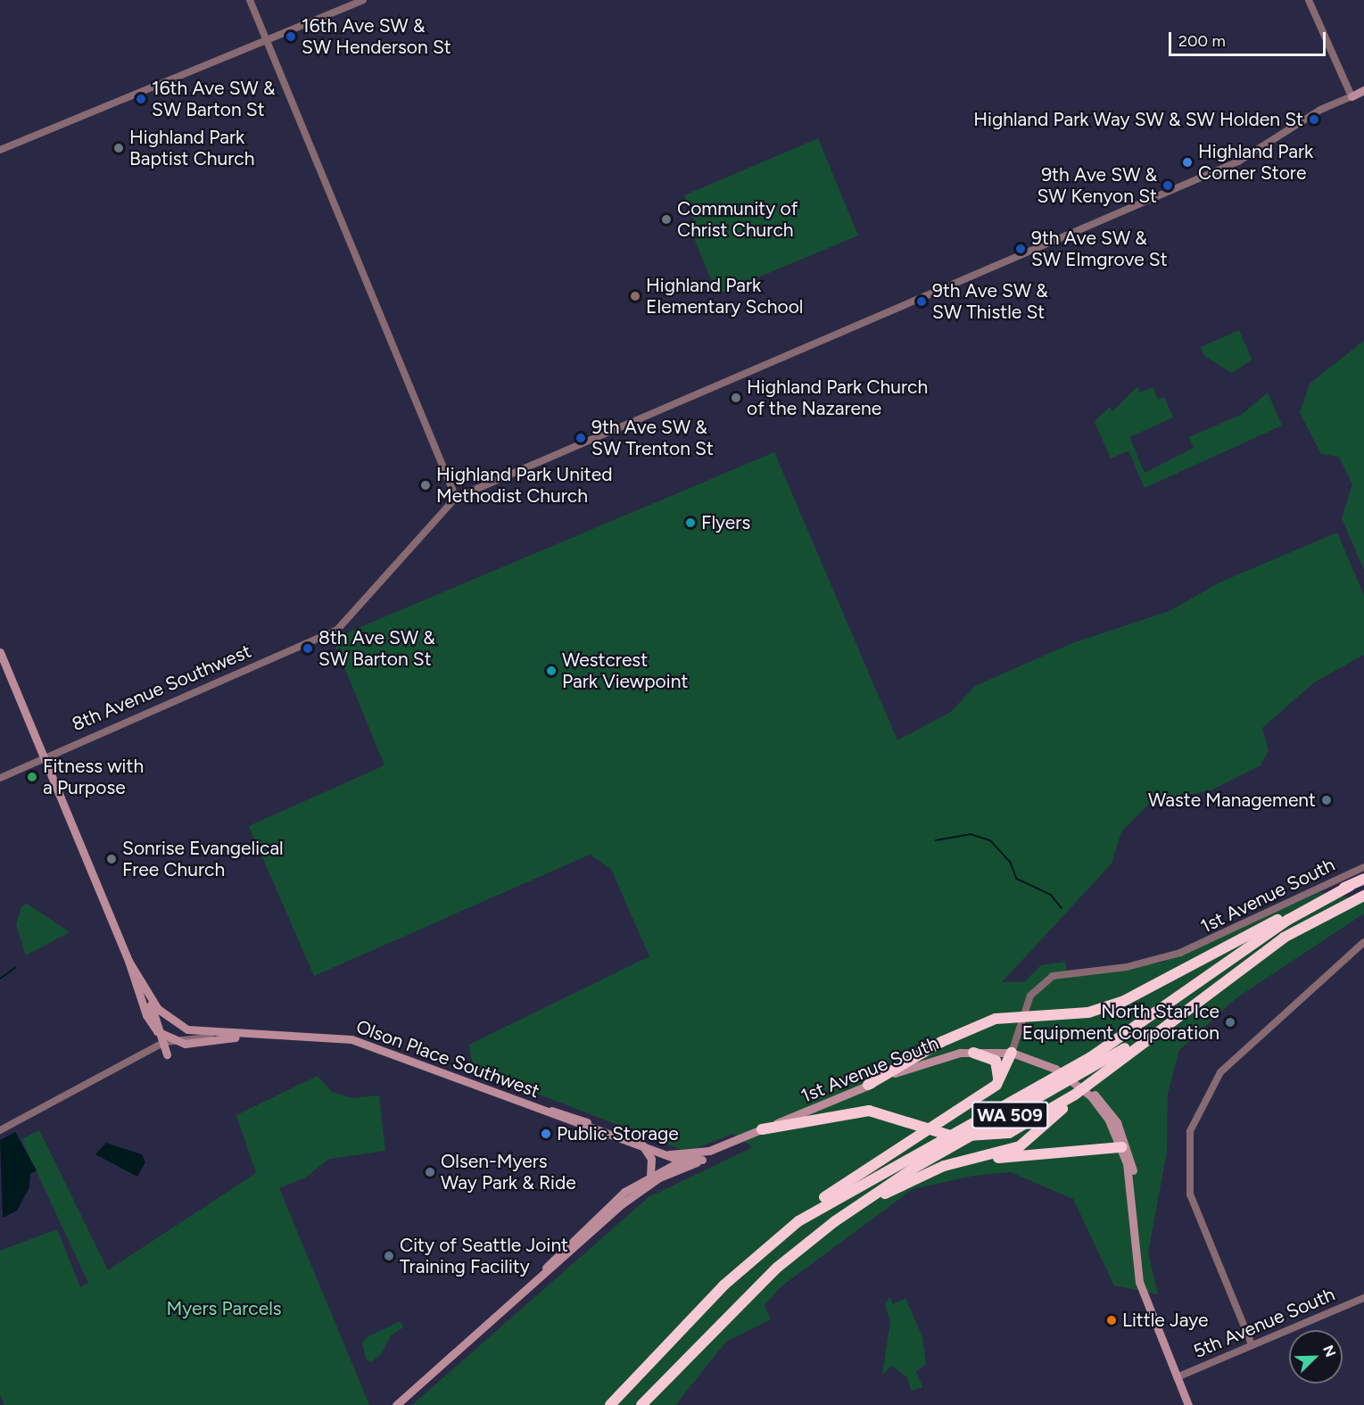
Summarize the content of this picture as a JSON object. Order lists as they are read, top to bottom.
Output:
{
  "streets": {
    "highway": ["WA 509"],
    "main road": ["1st Avenue South", "Olson Place Southwest"],
    "street": ["8th Avenue Southwest", "5th Avenue South"]
  },
  "crossings": [
    ["1st Avenue South", "Olson Place Southwest"]
  ],
  "parks": ["Myers Parcels"],
  "places": [
    "16th Ave SW & SW Henderson St",
    "16th Ave SW & SW Barton St",
    "Highland Park Way SW & SW Holden St",
    "Highland Park Baptist Church",
    "Highland Park Corner Store",
    "9th Ave SW & SW Kenyon St",
    "Community of Christ Church",
    "9th Ave SW & SW Elmgrove St",
    "Highland Park Elementary School",
    "9th Ave SW & SW Thistle St",
    "Highland Park Church of the Nazarene",
    "9th Ave SW & SW Trenton St",
    "Highland Park United Methodist Church",
    "Flyers",
    "8th Ave SW & SW Barton St",
    "Westcrest Park Viewpoint",
    "Fitness with a Purpose",
    "Waste Management",
    "Sonrise Evangelical Free Church",
    "North Star Ice Equipment Corporation",
    "Public Storage",
    "Olsen-Myers Way Park & Ride",
    "City of Seattle Joint Training Facility",
    "Little Jaye"
  ],
  "scale_bar": "200 m",
  "north": "top right"
}
